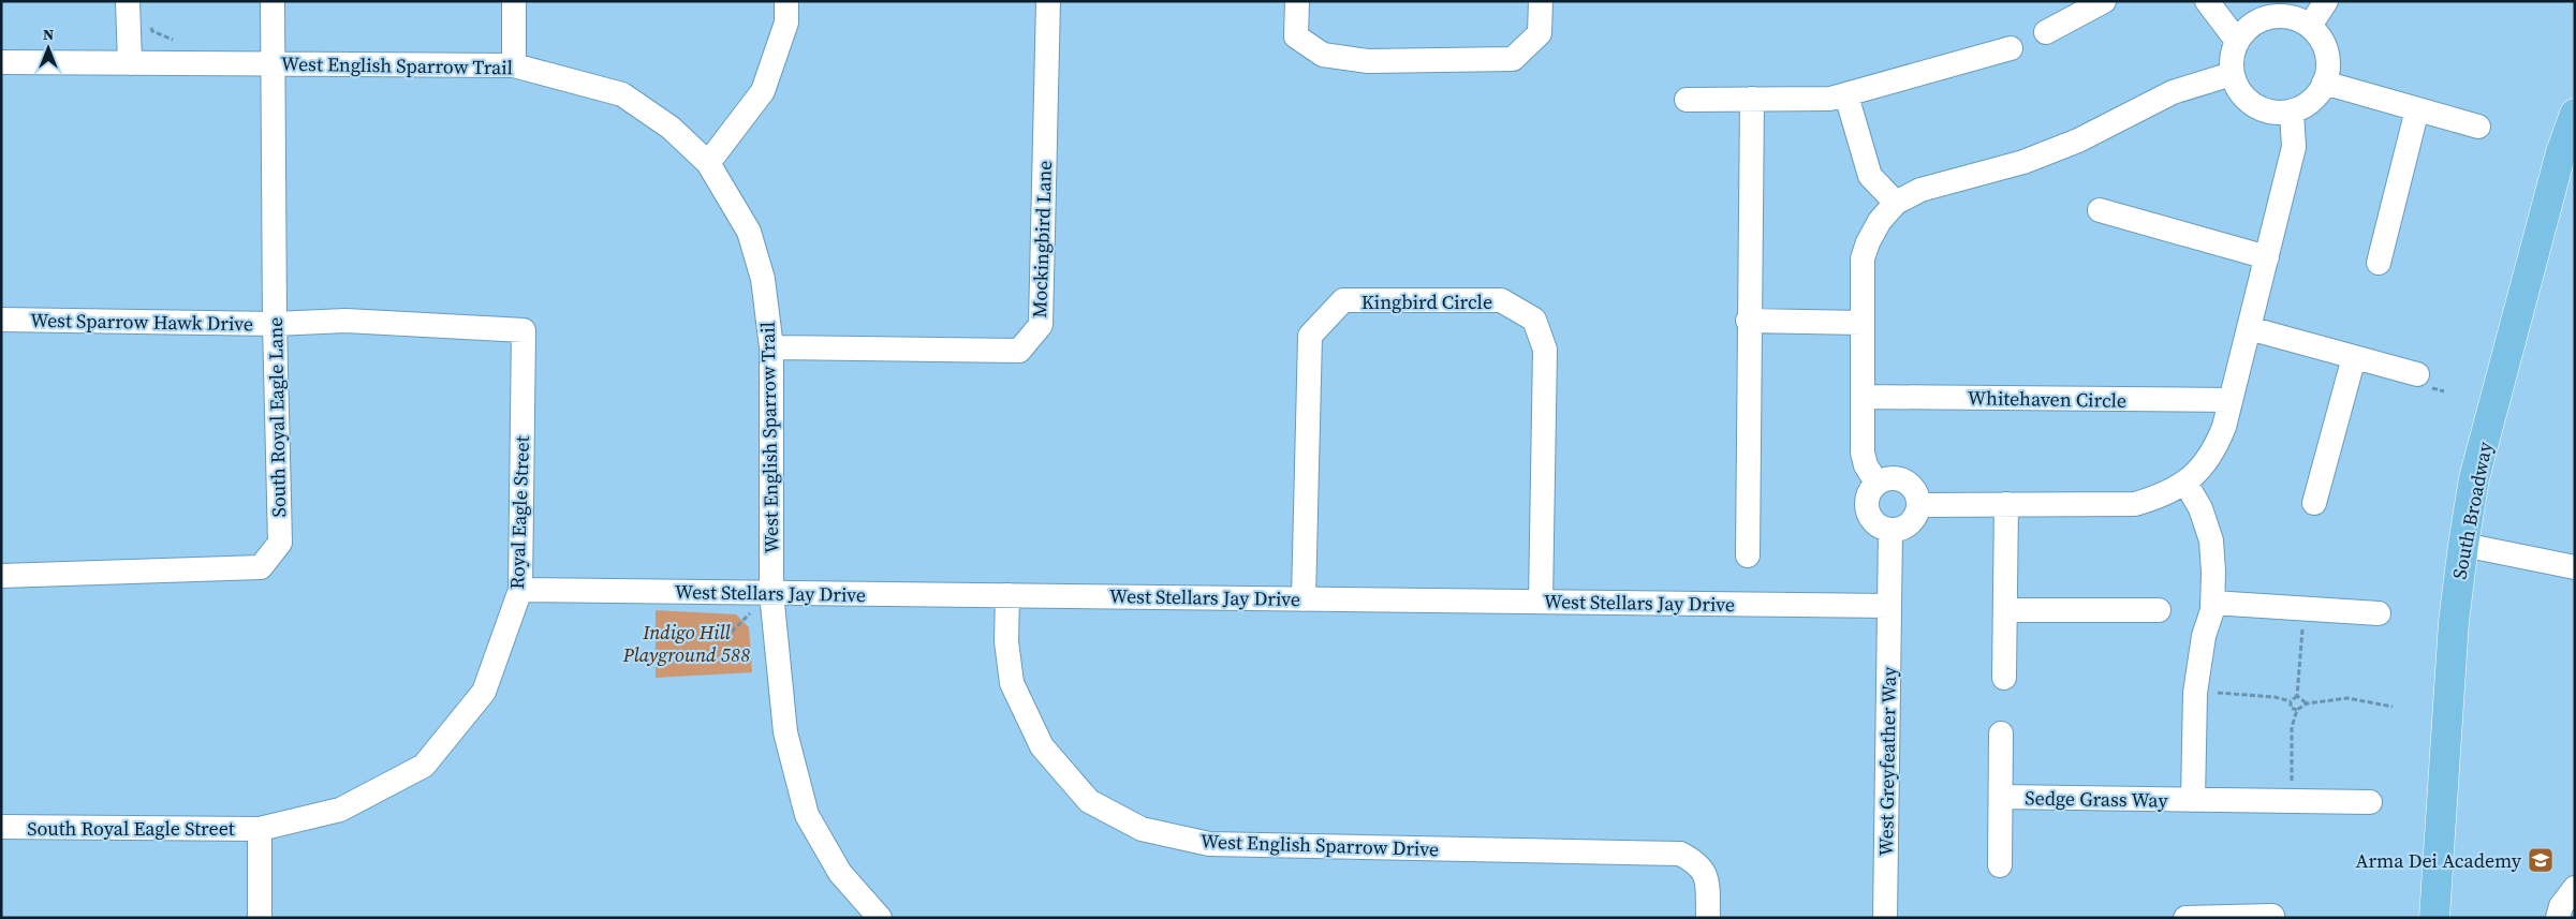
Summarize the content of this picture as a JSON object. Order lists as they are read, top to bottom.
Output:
{
  "streets": {
    "main road": ["South Broadway"],
    "street": [
      "West English Sparrow Trail",
      "Mockingbird Lane",
      "Kingbird Circle",
      "West Sparrow Hawk Drive",
      "Whitehaven Circle",
      "South Royal Eagle Lane",
      "Royal Eagle Street",
      "West Stellars Jay Drive",
      "West Greyfeather Way",
      "Sedge Grass Way",
      "South Royal Eagle Street",
      "West English Sparrow Drive"
    ]
  },
  "crossings": [
    ["West English Sparrow Trail", "Mockingbird Lane"],
    ["West English Sparrow Trail", "South Royal Eagle Lane"],
    ["West English Sparrow Trail", "West Stellars Jay Drive"],
    ["Kingbird Circle", "West Stellars Jay Drive"],
    ["West Sparrow Hawk Drive", "South Royal Eagle Lane"],
    ["West Sparrow Hawk Drive", "Royal Eagle Street"],
    ["Royal Eagle Street", "West Stellars Jay Drive"],
    ["Royal Eagle Street", "South Royal Eagle Street"],
    ["West Stellars Jay Drive", "West Greyfeather Way"],
    ["West Stellars Jay Drive", "West English Sparrow Drive"]
  ],
  "parks": ["Indigo Hill Playground 588"],
  "places": {
    "school or university": ["Arma Dei Academy"]
  },
  "north": "top"
}
